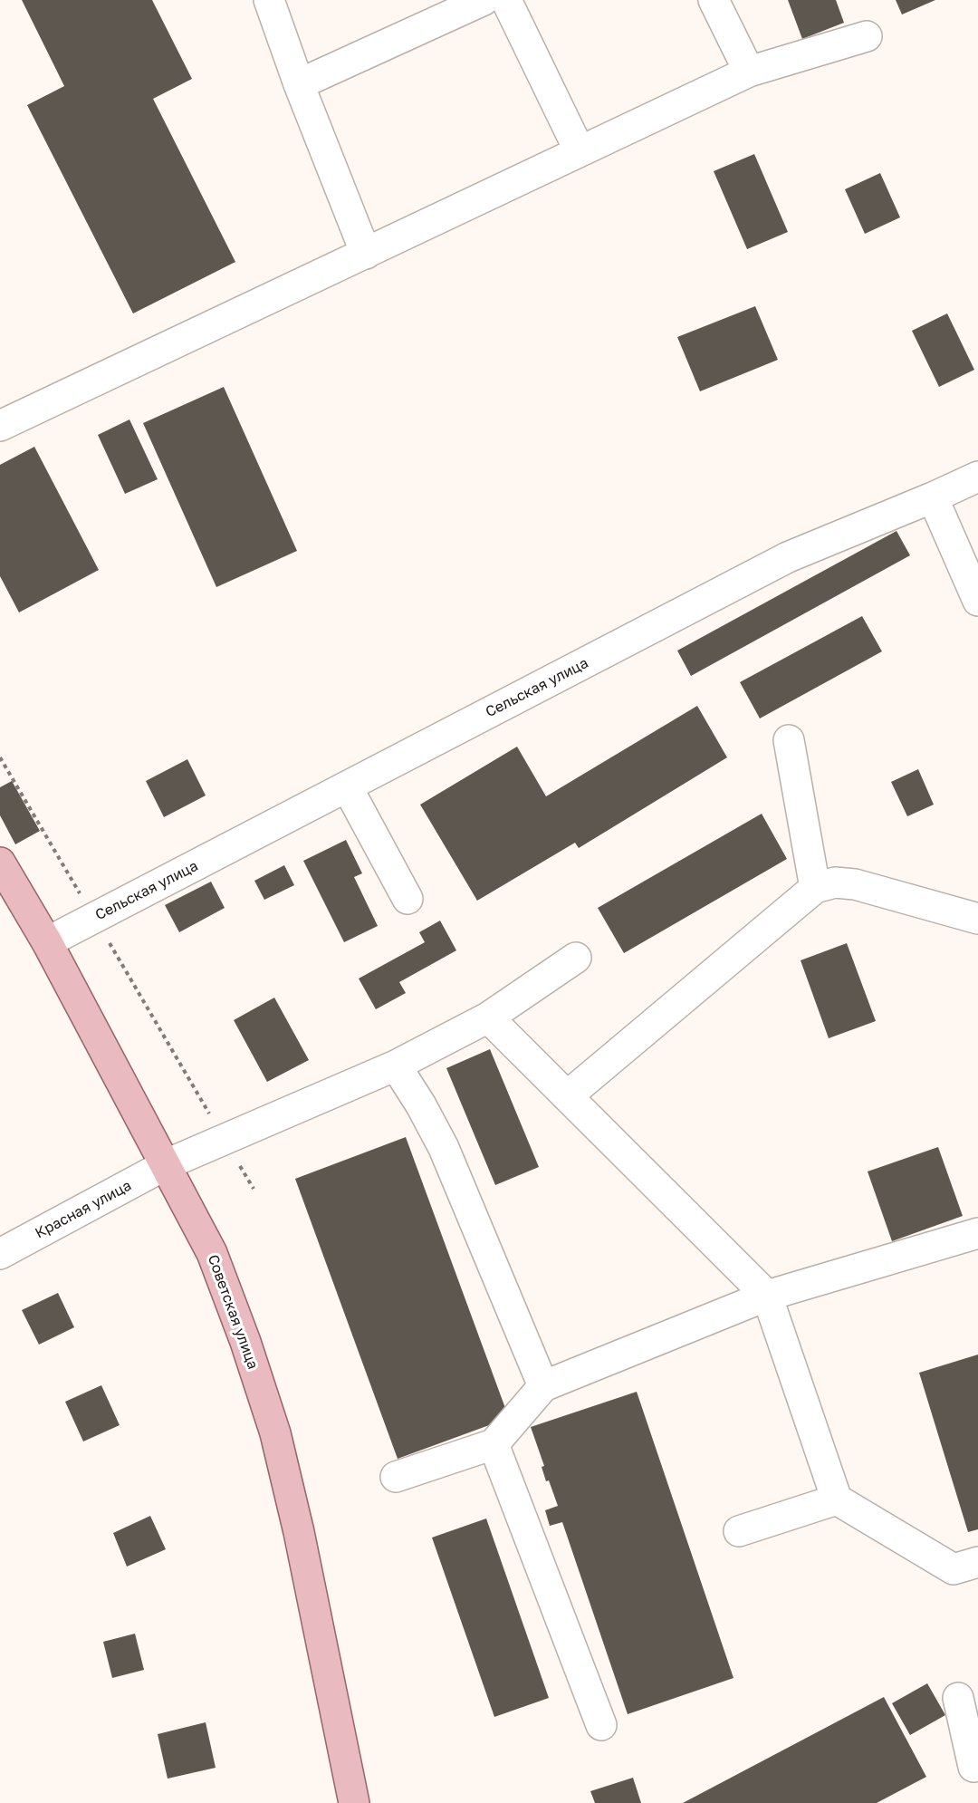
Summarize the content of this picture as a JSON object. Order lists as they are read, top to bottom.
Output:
{
  "streets": {
    "main road": ["Советская улица"],
    "street": ["Сельская улица", "Красная улица"]
  },
  "crossings": [
    ["Сельская улица", "Советская улица"],
    ["Красная улица", "Советская улица"]
  ]
}
